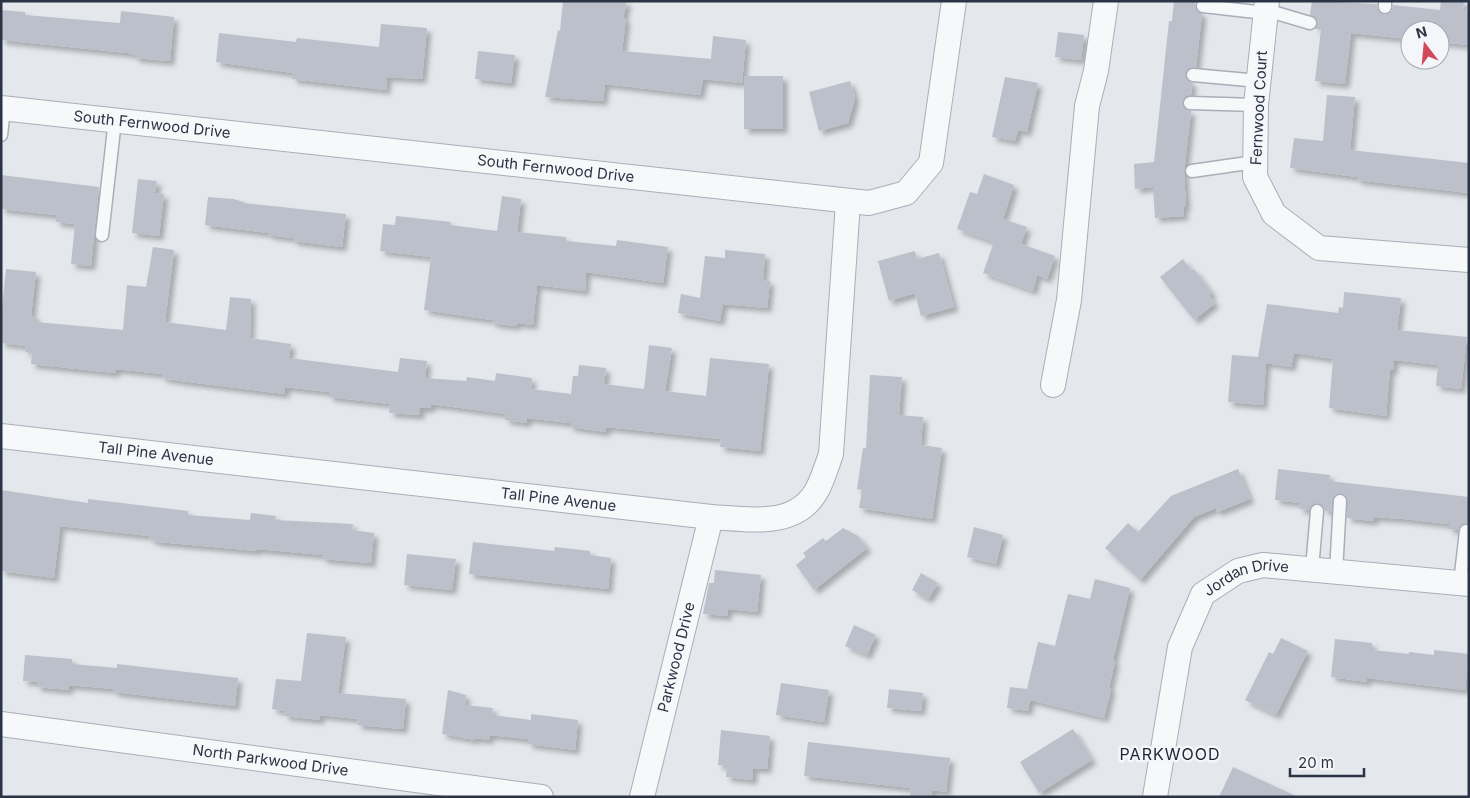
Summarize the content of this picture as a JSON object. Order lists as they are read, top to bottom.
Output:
{
  "streets": {
    "street": [
      "Fernwood Court",
      "South Fernwood Drive",
      "Tall Pine Avenue",
      "Jordan Drive",
      "Parkwood Drive",
      "North Parkwood Drive"
    ]
  },
  "crossings": [
    ["South Fernwood Drive", "Tall Pine Avenue"],
    ["Tall Pine Avenue", "Parkwood Drive"]
  ],
  "districts": ["PARKWOOD"],
  "scale_bar": "20 m",
  "north": "top"
}
